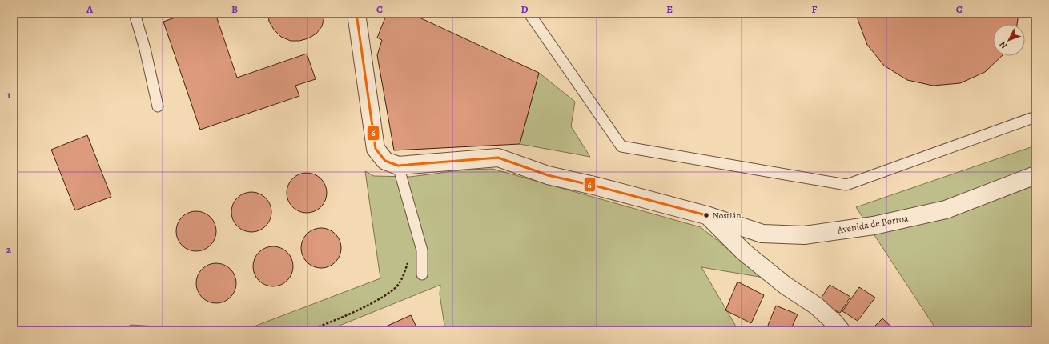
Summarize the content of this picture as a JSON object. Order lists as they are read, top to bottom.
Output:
{
  "streets": {
    "street": ["Avenida de Borroa"]
  },
  "places": ["Nostián"],
  "lines": ["transit line 6"],
  "north": "bottom left",
  "grid": {
    "columns": [
      "A",
      "B",
      "C",
      "D",
      "E",
      "F",
      "G"
    ],
    "rows": ["1", "2"]
  }
}
